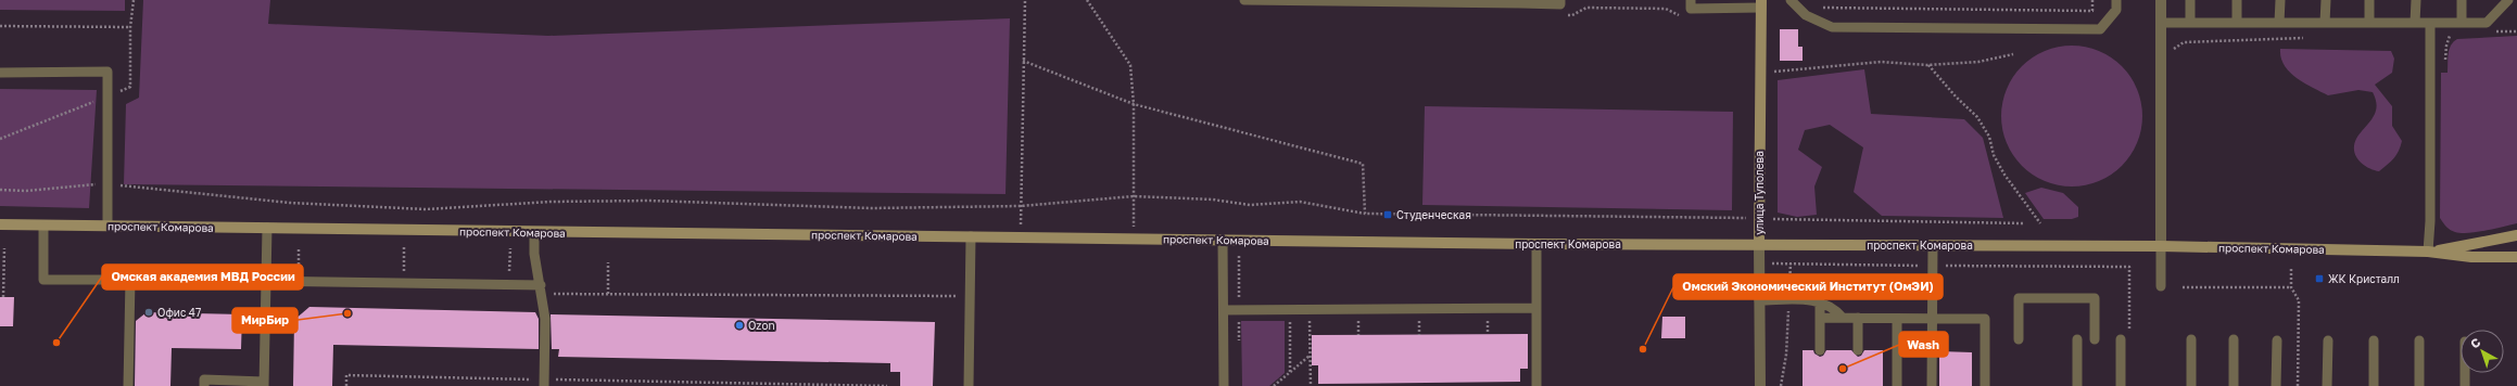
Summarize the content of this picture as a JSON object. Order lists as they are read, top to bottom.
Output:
{
  "streets": {
    "main road": ["улица Туполева", "проспект Комарова"]
  },
  "crossings": [
    ["улица Туполева", "проспект Комарова"]
  ],
  "places": {
    "transit": ["Студенческая", "ЖК Кристалл"],
    "other": [
      "Офис 47",
      "МирБир",
      "Ozon",
      "Омская академия МВД России",
      "Омский Экономический Институт (ОмЭИ)",
      "Wash"
    ]
  },
  "north": "top left"
}
